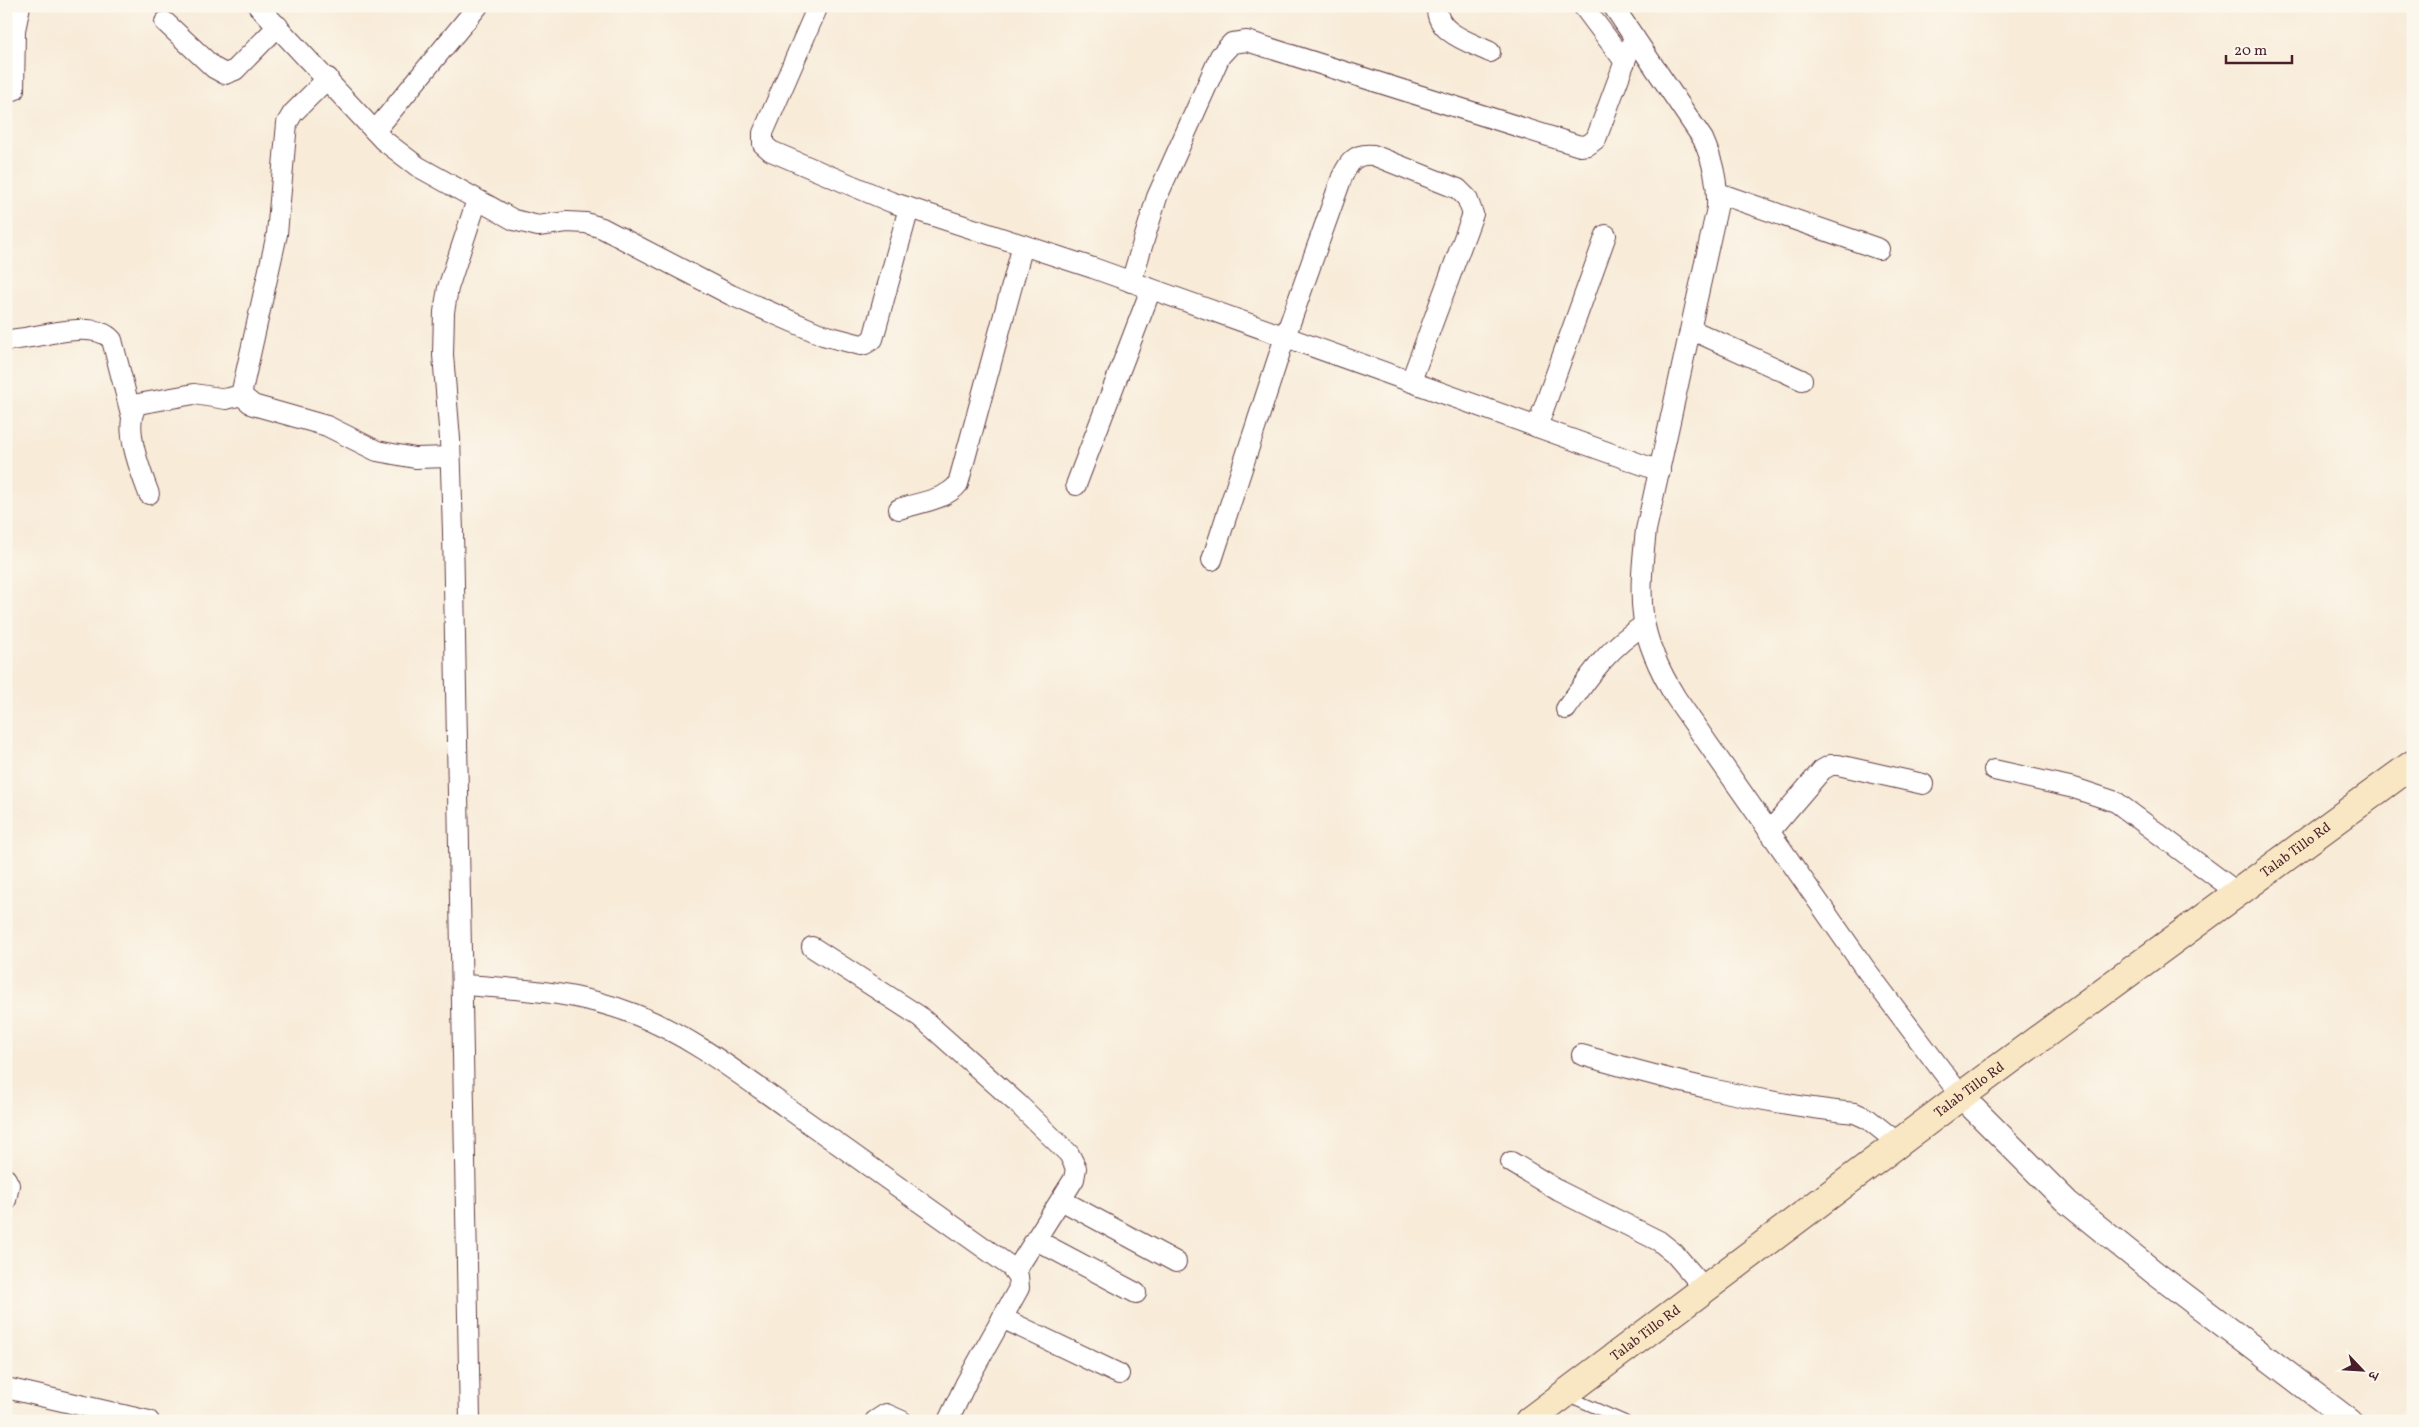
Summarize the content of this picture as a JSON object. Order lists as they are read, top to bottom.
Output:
{
  "streets": {
    "main road": ["Talab Tillo Rd"]
  },
  "scale_bar": "20 m",
  "north": "bottom right"
}
